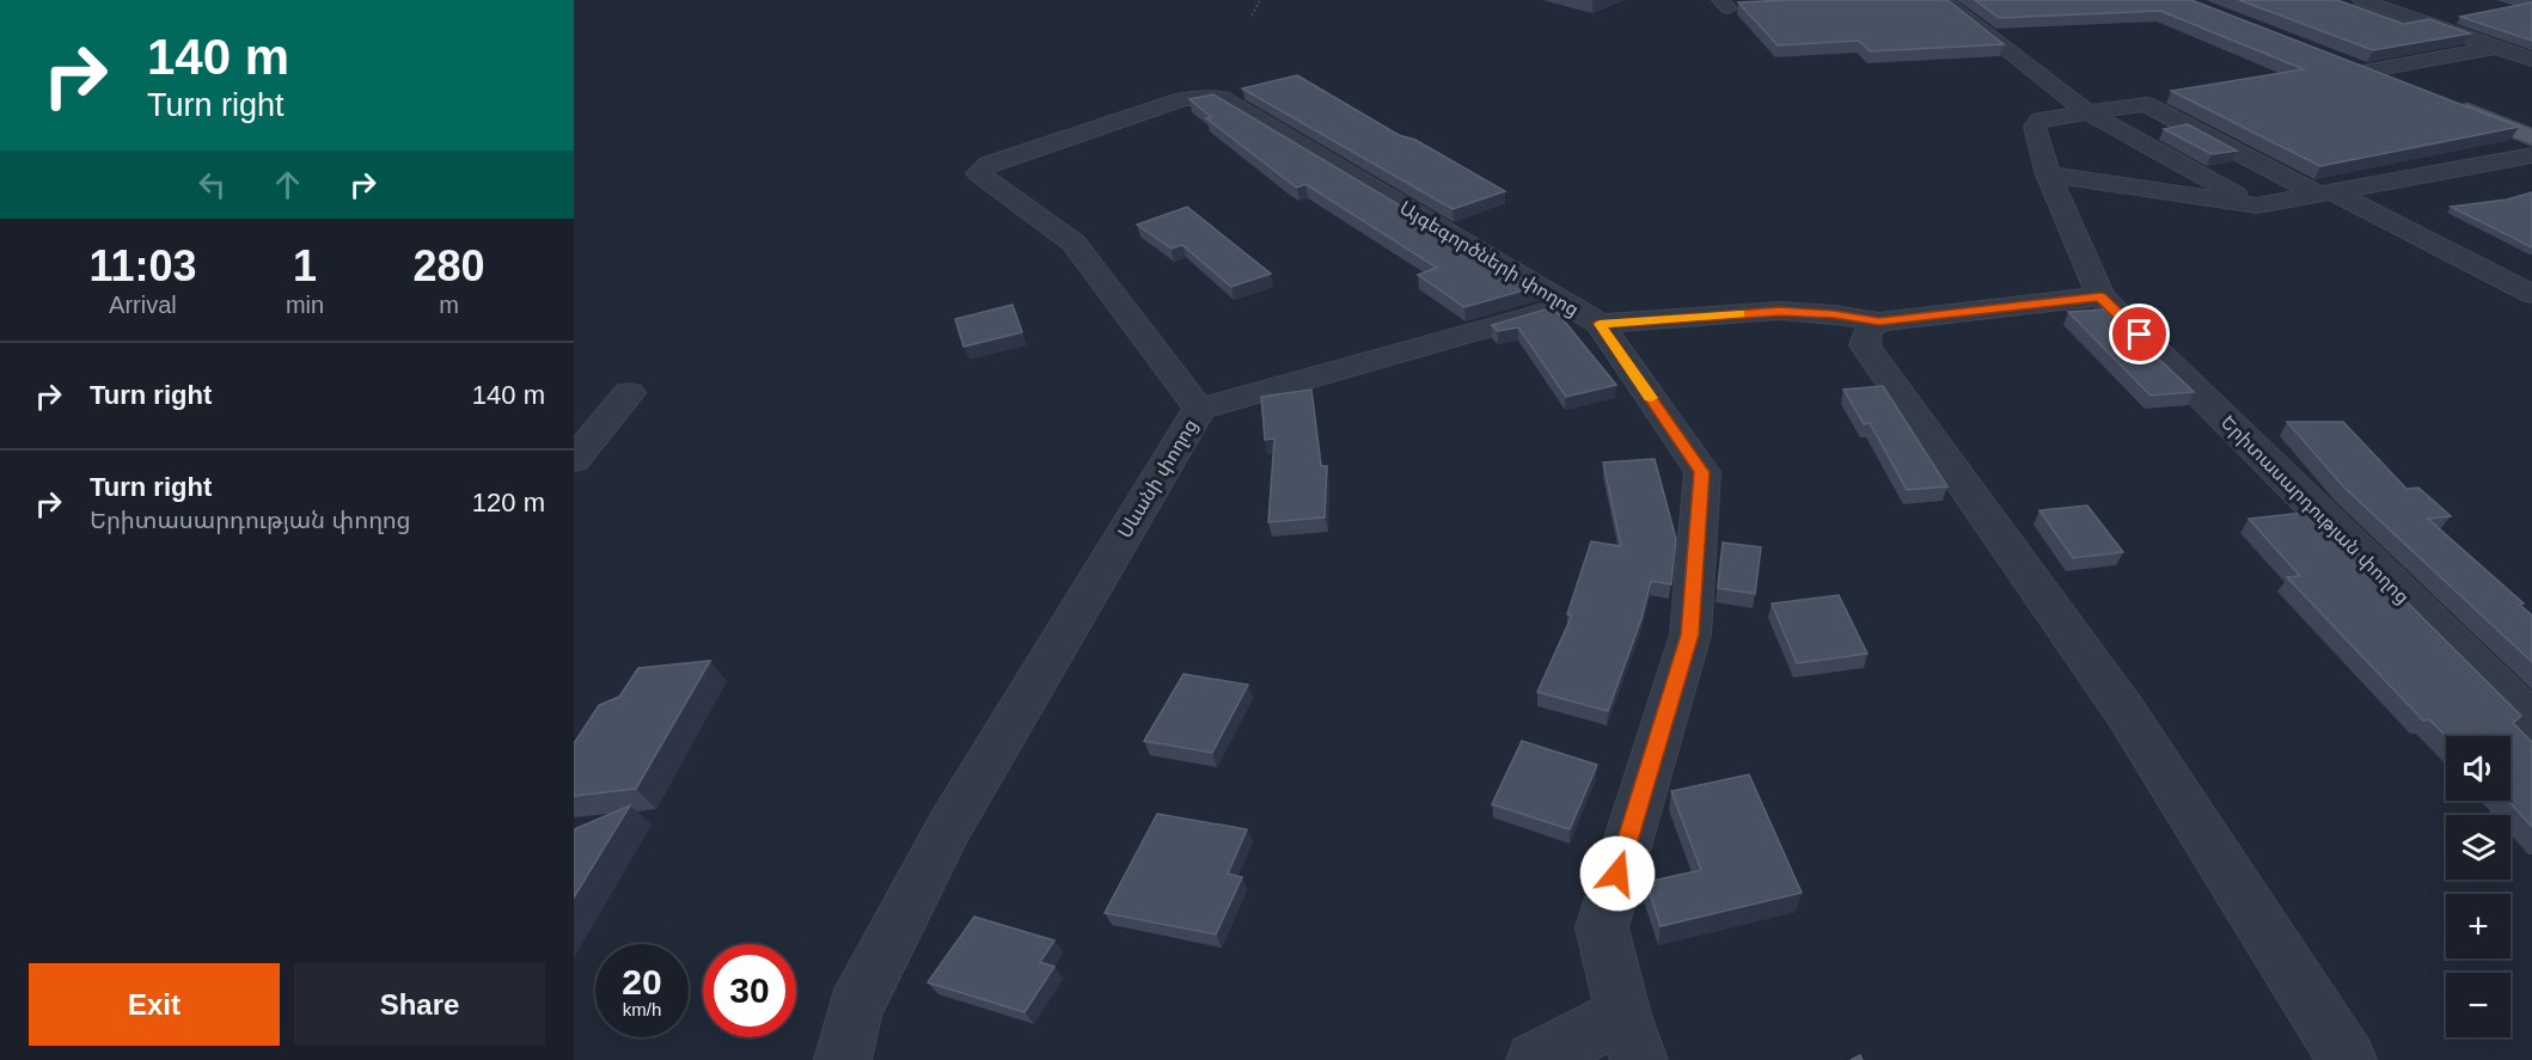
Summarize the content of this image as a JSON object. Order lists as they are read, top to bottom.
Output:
{
  "streets": {
    "street": ["Այգեգործների փողոց", "Սևանի փողոց", "Երիտասարդության փողոց"]
  },
  "crossings": [
    ["Այգեգործների փողոց", "Սևանի փողոց"]
  ],
  "page": {
    "turn": ["140 m", "Turn right"],
    "eta": [
      "11:03",
      "Arrival",
      "1",
      "min",
      "280",
      "m"
    ],
    "list": [
      {
        "name": "Turn right",
        "value": "140 m"
      },
      {
        "name": "Turn right",
        "note": "Երիտասարդության փողոց",
        "value": "120 m"
      }
    ],
    "map_buttons": ["+", "−"],
    "speed": "20 km/h",
    "limit": "30",
    "buttons": ["Exit", "Share"]
  }
}
